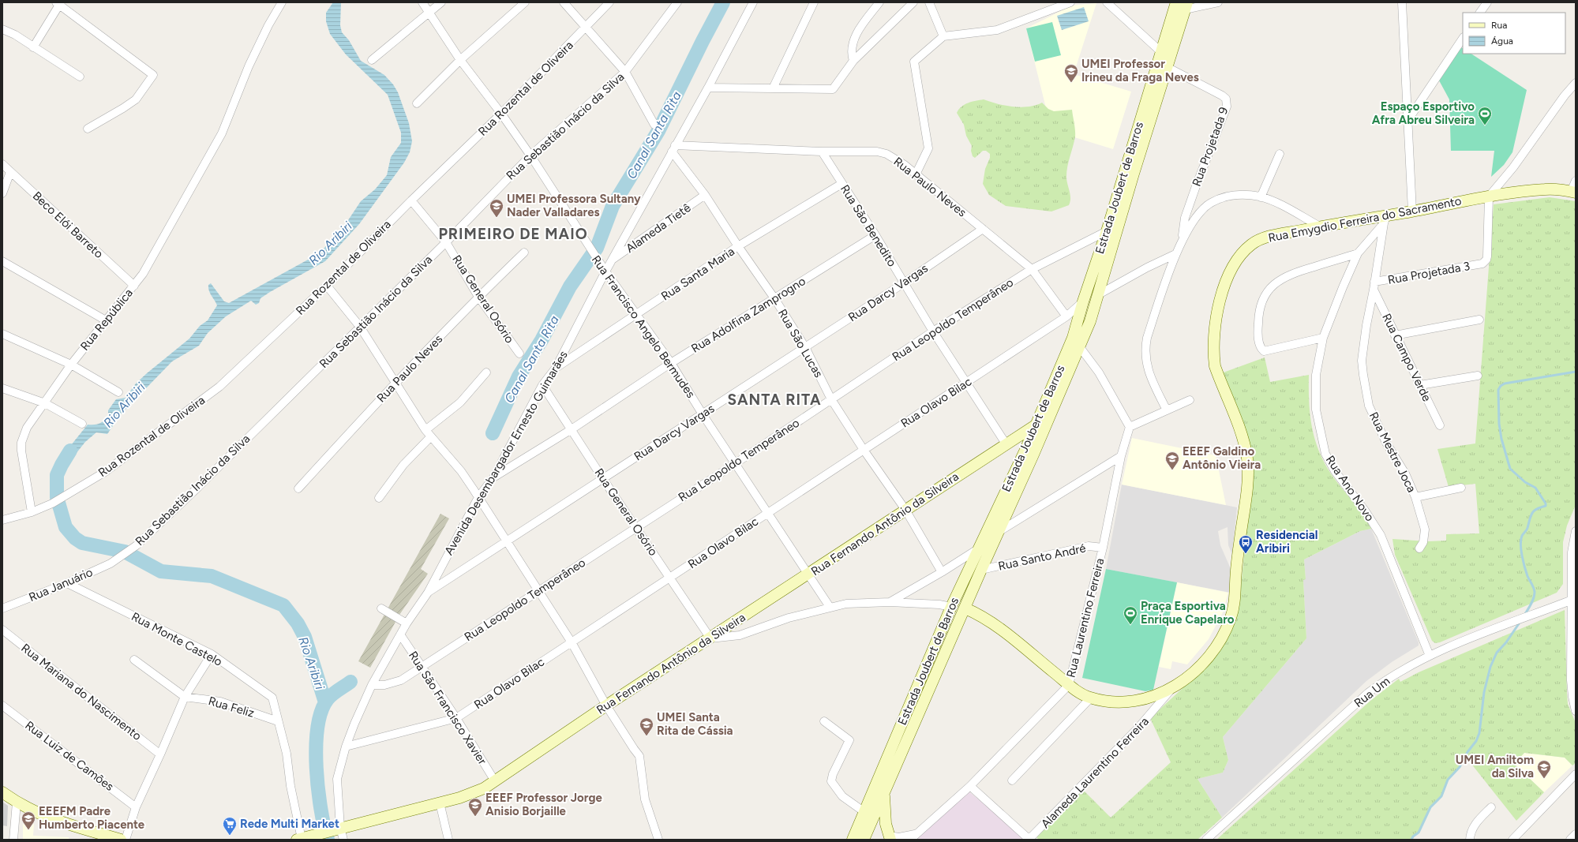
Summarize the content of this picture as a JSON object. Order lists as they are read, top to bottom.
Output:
{
  "streets": {
    "street": [
      "Rua Rozental de Oliveira",
      "Rua Sebastião Inácio da Silva",
      "Rua Projetada 9",
      "Rua Paulo Neves",
      "Estrada Joubert de Barros",
      "Rua Emygdio Ferreira do Sacramento",
      "Beco Elói Barreto",
      "Rua São Benedito",
      "Alameda Tietê",
      "Rua Projetada 3",
      "Rua Santa Maria",
      "Rua Darcy Vargas",
      "Rua General Osório",
      "Rua Adolfina Zamprogno",
      "Rua República",
      "Rua Leopoldo Temperâneo",
      "Rua Francisco Angelo Bermudes",
      "Rua São Lucas",
      "Rua Campo Verde",
      "Rua Olavo Bilac",
      "Rua Mestre Joca",
      "Avenida Desembargador Ernesto Guimarães",
      "Rua Ano Novo",
      "Rua Fernando Antônio da Silveira",
      "Rua Santo André",
      "Rua Januário",
      "Rua Laurentino Ferreira",
      "Rua Monte Castelo",
      "Rua Mariana do Nascimento",
      "Rua Um",
      "Rua Feliz",
      "Rua São Francisco Xavier",
      "Rua Luiz de Camões",
      "Alameda Laurentino Ferreira"
    ]
  },
  "crossings": [
    ["Rua Rozental de Oliveira", "Rua General Osório"],
    ["Rua Rozental de Oliveira", "Rua República"],
    ["Rua Rozental de Oliveira", "Rua Francisco Angelo Bermudes"],
    ["Rua Sebastião Inácio da Silva", "Rua General Osório"],
    ["Rua Sebastião Inácio da Silva", "Rua Francisco Angelo Bermudes"],
    ["Rua Sebastião Inácio da Silva", "Rua Januário"],
    ["Rua Projetada 9", "Estrada Joubert de Barros"],
    ["Rua Paulo Neves", "Rua São Benedito"],
    ["Rua Paulo Neves", "Rua Darcy Vargas"],
    ["Rua Paulo Neves", "Rua General Osório"],
    ["Rua Paulo Neves", "Rua Leopoldo Temperâneo"],
    ["Rua Paulo Neves", "Rua São Lucas"],
    ["Rua Paulo Neves", "Rua Olavo Bilac"],
    ["Rua Paulo Neves", "Avenida Desembargador Ernesto Guimarães"],
    ["Estrada Joubert de Barros", "Rua Emygdio Ferreira do Sacramento"],
    ["Estrada Joubert de Barros", "Rua Leopoldo Temperâneo"],
    ["Estrada Joubert de Barros", "Rua Olavo Bilac"],
    ["Estrada Joubert de Barros", "Rua Fernando Antônio da Silveira"],
    ["Estrada Joubert de Barros", "Rua Santo André"],
    ["Rua Emygdio Ferreira do Sacramento", "Rua Projetada 3"],
    ["Rua Emygdio Ferreira do Sacramento", "Rua Mestre Joca"],
    ["Rua Emygdio Ferreira do Sacramento", "Rua Ano Novo"],
    ["Rua Emygdio Ferreira do Sacramento", "Rua Laurentino Ferreira"],
    ["Rua Emygdio Ferreira do Sacramento", "Alameda Laurentino Ferreira"],
    ["Beco Elói Barreto", "Rua República"],
    ["Rua São Benedito", "Rua Santa Maria"],
    ["Rua São Benedito", "Rua Darcy Vargas"],
    ["Rua São Benedito", "Rua Adolfina Zamprogno"],
    ["Rua São Benedito", "Rua Leopoldo Temperâneo"],
    ["Rua São Benedito", "Rua Olavo Bilac"],
    ["Rua São Benedito", "Rua Fernando Antônio da Silveira"],
    ["Alameda Tietê", "Rua São Lucas"],
    ["Alameda Tietê", "Avenida Desembargador Ernesto Guimarães"],
    ["Rua Projetada 3", "Rua Campo Verde"],
    ["Rua Projetada 3", "Rua Mestre Joca"],
    ["Rua Santa Maria", "Rua Francisco Angelo Bermudes"],
    ["Rua Santa Maria", "Rua São Lucas"],
    ["Rua Santa Maria", "Avenida Desembargador Ernesto Guimarães"],
    ["Rua Darcy Vargas", "Rua General Osório"],
    ["Rua Darcy Vargas", "Rua Francisco Angelo Bermudes"],
    ["Rua Darcy Vargas", "Rua São Lucas"],
    ["Rua Darcy Vargas", "Avenida Desembargador Ernesto Guimarães"],
    ["Rua General Osório", "Rua Adolfina Zamprogno"],
    ["Rua General Osório", "Rua Leopoldo Temperâneo"],
    ["Rua General Osório", "Rua Olavo Bilac"],
    ["Rua General Osório", "Avenida Desembargador Ernesto Guimarães"],
    ["Rua General Osório", "Rua Fernando Antônio da Silveira"],
    ["Rua Adolfina Zamprogno", "Rua Francisco Angelo Bermudes"],
    ["Rua Adolfina Zamprogno", "Rua São Lucas"],
    ["Rua Adolfina Zamprogno", "Avenida Desembargador Ernesto Guimarães"],
    ["Rua Leopoldo Temperâneo", "Rua Francisco Angelo Bermudes"],
    ["Rua Leopoldo Temperâneo", "Rua São Lucas"],
    ["Rua Leopoldo Temperâneo", "Avenida Desembargador Ernesto Guimarães"],
    ["Rua Leopoldo Temperâneo", "Rua São Francisco Xavier"],
    ["Rua Francisco Angelo Bermudes", "Rua Olavo Bilac"],
    ["Rua Francisco Angelo Bermudes", "Avenida Desembargador Ernesto Guimarães"],
    ["Rua Francisco Angelo Bermudes", "Rua Fernando Antônio da Silveira"],
    ["Rua São Lucas", "Rua Olavo Bilac"],
    ["Rua São Lucas", "Avenida Desembargador Ernesto Guimarães"],
    ["Rua São Lucas", "Rua Fernando Antônio da Silveira"],
    ["Rua Campo Verde", "Rua Mestre Joca"],
    ["Rua Olavo Bilac", "Avenida Desembargador Ernesto Guimarães"],
    ["Rua Olavo Bilac", "Rua São Francisco Xavier"],
    ["Rua Mestre Joca", "Rua Ano Novo"],
    ["Avenida Desembargador Ernesto Guimarães", "Rua Fernando Antônio da Silveira"],
    ["Avenida Desembargador Ernesto Guimarães", "Rua São Francisco Xavier"],
    ["Rua Ano Novo", "Rua Um"],
    ["Rua Fernando Antônio da Silveira", "Rua Monte Castelo"],
    ["Rua Fernando Antônio da Silveira", "Rua São Francisco Xavier"],
    ["Rua Santo André", "Rua Laurentino Ferreira"],
    ["Rua Januário", "Rua Monte Castelo"],
    ["Rua Laurentino Ferreira", "Alameda Laurentino Ferreira"],
    ["Rua Monte Castelo", "Rua Feliz"]
  ],
  "districts": ["PRIMEIRO DE MAIO", "SANTA RITA"],
  "water": ["Canal Santa Rita", "Rio Aribiri"],
  "places": {
    "school or university": [
      "UMEI Professor Irineu da Fraga Neves",
      "UMEI Professora Sultany Nader Valladares",
      "EEEF Galdino Antônio Vieira",
      "UMEI Santa Rita de Cássia",
      "UMEI Amiltom da Silva",
      "EEEF Professor Jorge Anisio Borjaille",
      "EEEFM Padre Humberto Piacente"
    ],
    "sports": ["Espaço Esportivo Afra Abreu Silveira", "Praça Esportiva Enrique Capelaro"],
    "bus stop": ["Residencial Aribiri"],
    "supermarket": ["Rede Multi Market"]
  },
  "legend": ["Rua", "Água"]
}
